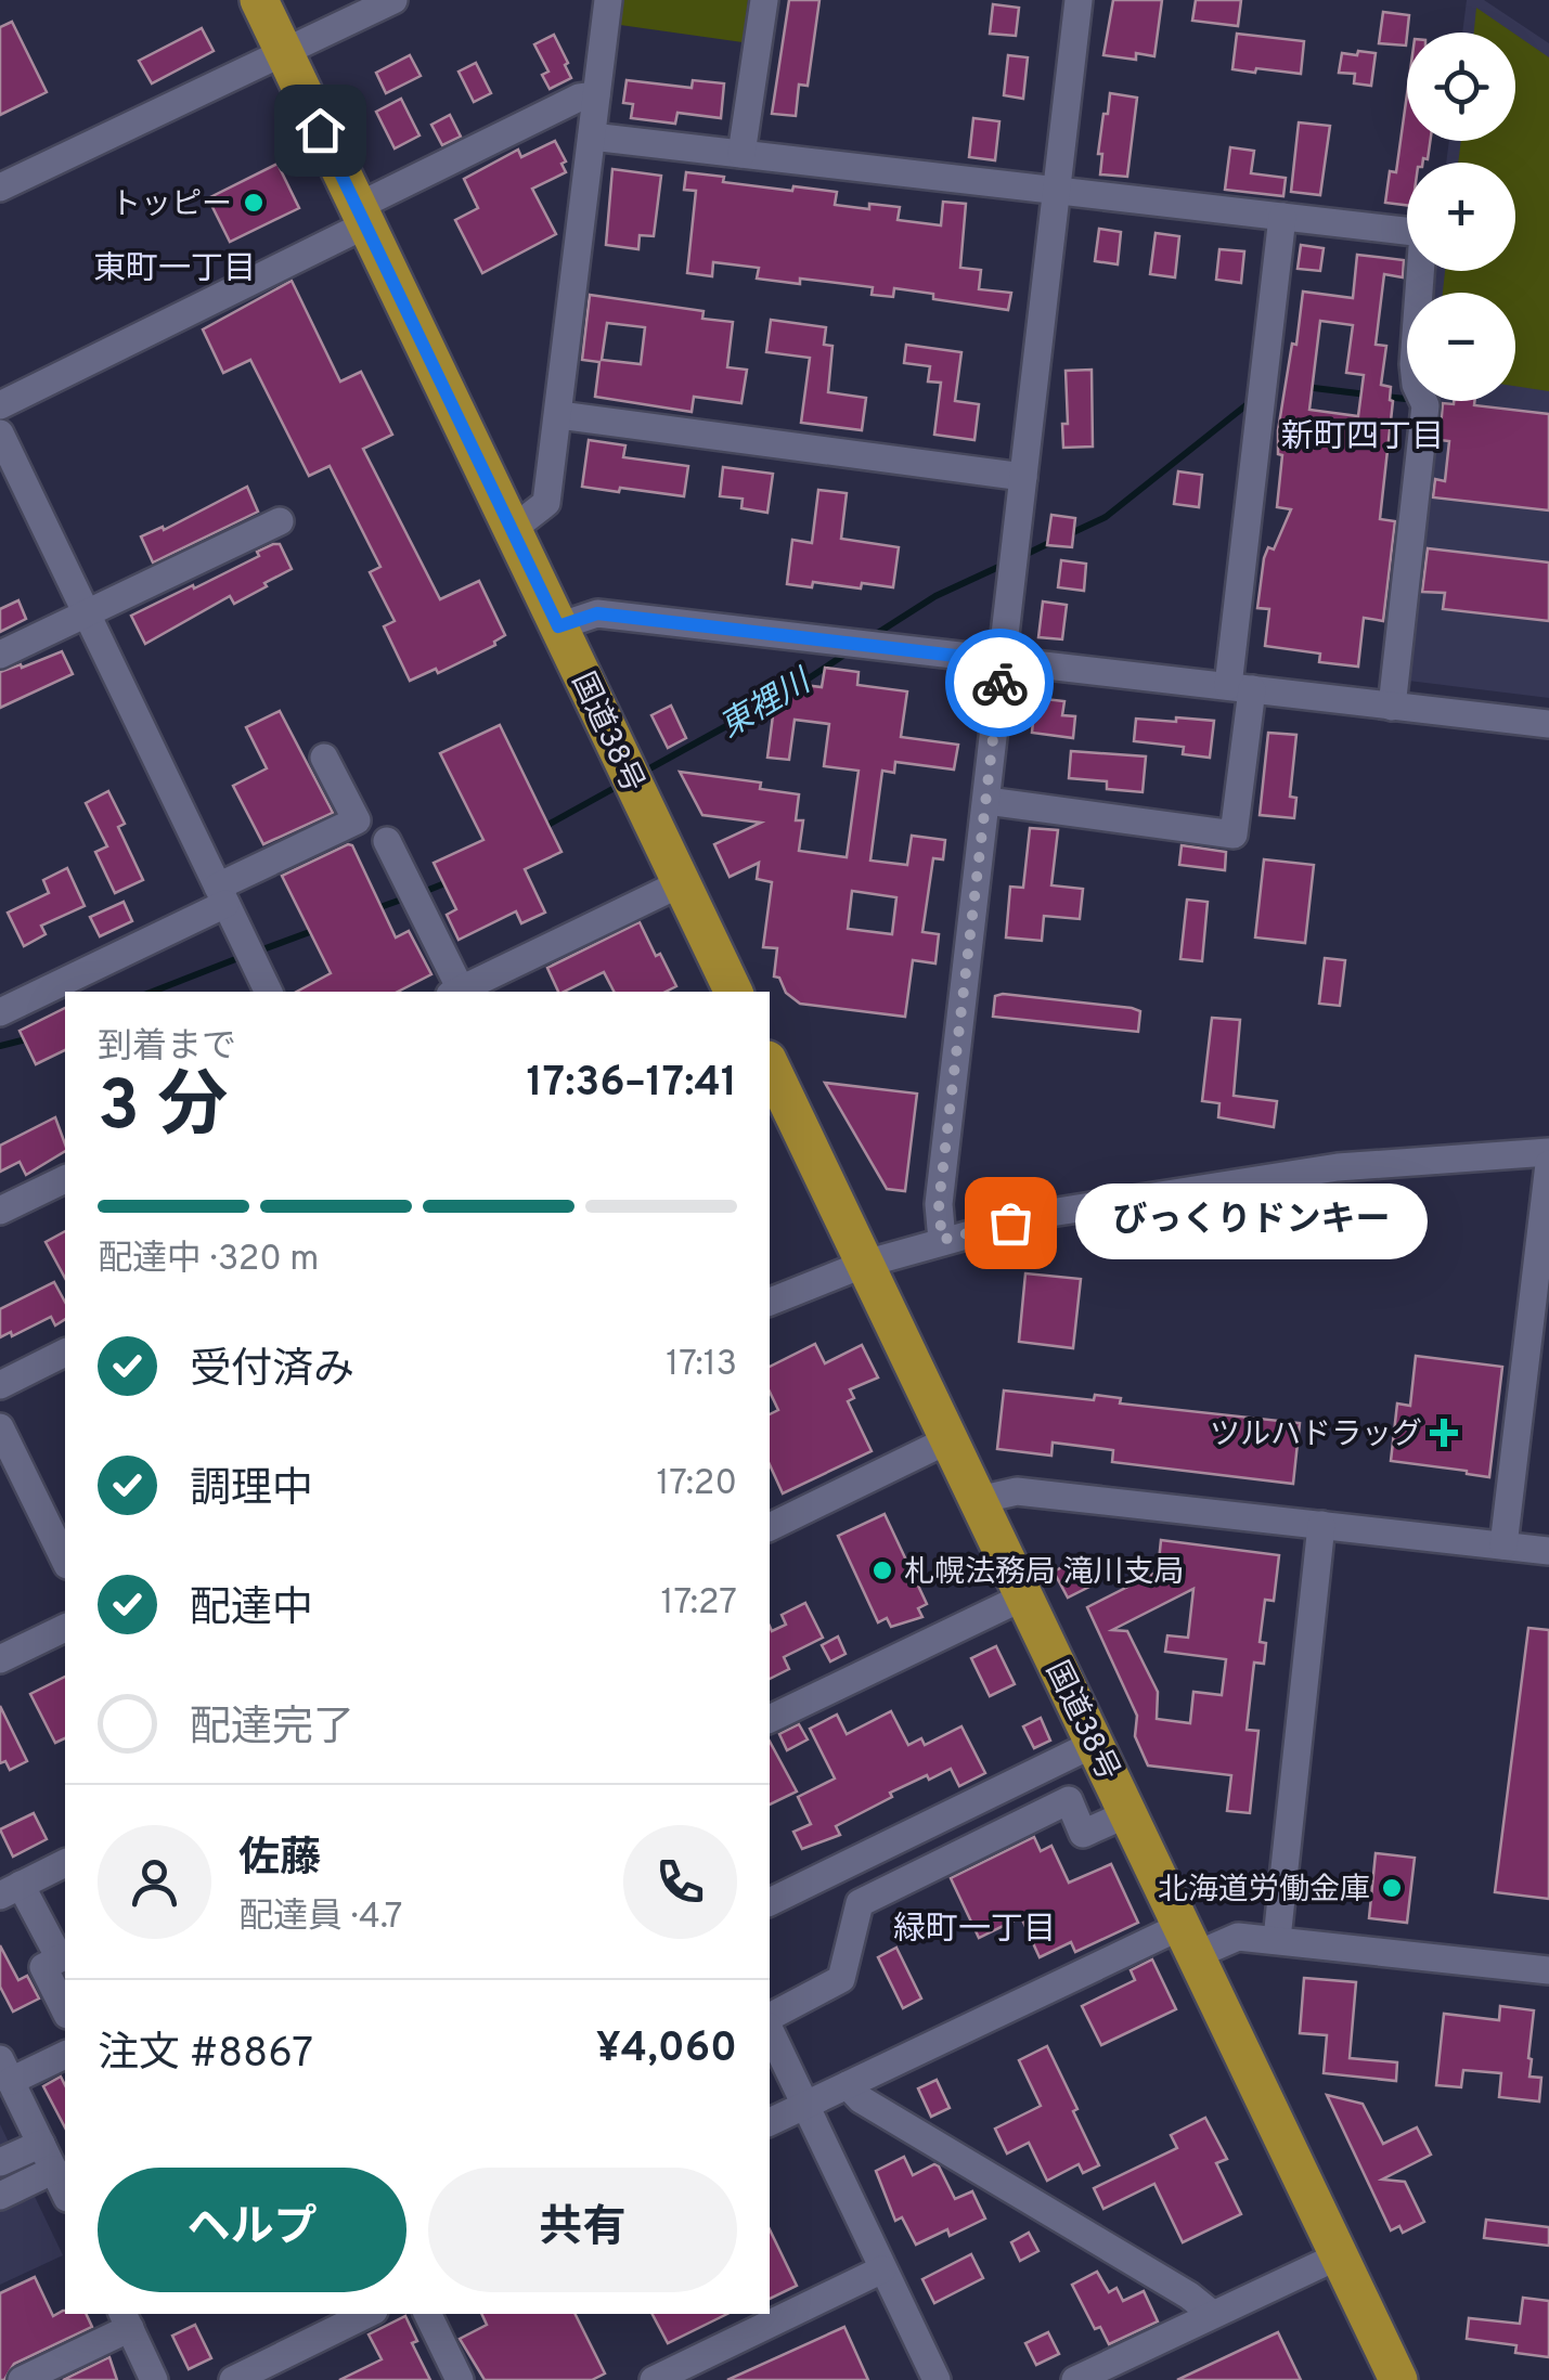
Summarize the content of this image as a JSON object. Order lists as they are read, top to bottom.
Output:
{
  "streets": {
    "highway": ["国道38号"]
  },
  "districts": ["東町一丁目", "新町四丁目", "緑町一丁目"],
  "water": ["東裡川"],
  "places": {
    "other": [
      "トッピー",
      "びっくりドンキー",
      "札幌法務局 滝川支局",
      "北海道労働金庫"
    ],
    "health": ["ツルハドラッグ"]
  },
  "page": {
    "map_buttons": ["+", "−"],
    "heading": ["3 分", "到着まで", "17:36–17:41"],
    "panel": [
      "佐藤",
      "配達員 · 4.7",
      "注文 #8867",
      "¥4,060"
    ],
    "bar": "配達中 · 320 m",
    "bubble": "びっくりドンキー",
    "list": [
      ["受付済み", "17:13"],
      ["調理中", "17:20"],
      ["配達中", "17:27"],
      "配達完了"
    ],
    "buttons": ["ヘルプ", "共有"]
  }
}
